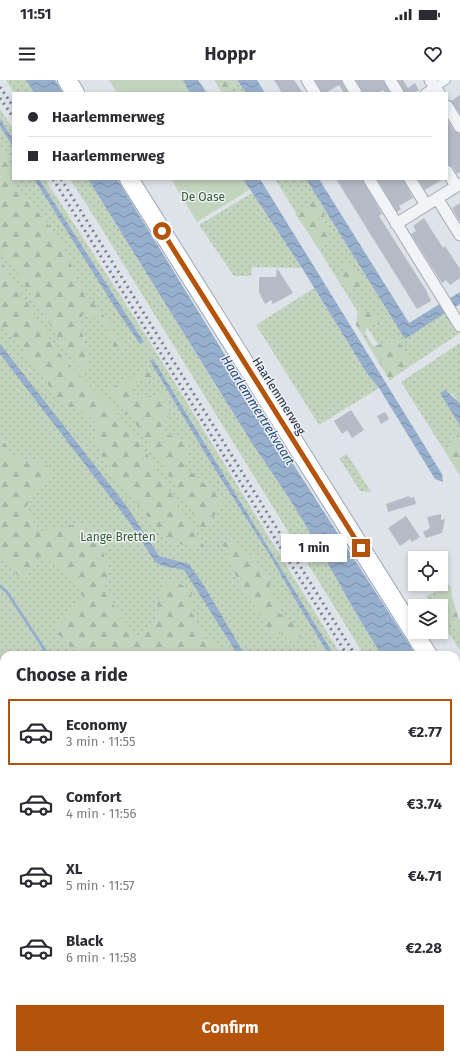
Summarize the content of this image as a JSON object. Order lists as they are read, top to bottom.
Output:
{
  "streets": {
    "main road": ["Haarlemmerweg"]
  },
  "water": ["Haarlemmertrekvaart"],
  "parks": ["De Oase", "Lange Bretten"],
  "page": {
    "status": "11:51",
    "header": "Hoppr",
    "banner": ["Haarlemmerweg", "Haarlemmerweg"],
    "bubble": "1 min",
    "heading": "Choose a ride",
    "list": [
      {
        "name": "Economy",
        "note": "3 min · 11:55",
        "value": "€2.77"
      },
      {
        "name": "Comfort",
        "note": "4 min · 11:56",
        "value": "€3.74"
      },
      {
        "name": "XL",
        "note": "5 min · 11:57",
        "value": "€4.71"
      },
      {
        "name": "Black",
        "note": "6 min · 11:58",
        "value": "€2.28"
      }
    ],
    "buttons": "Confirm"
  }
}
